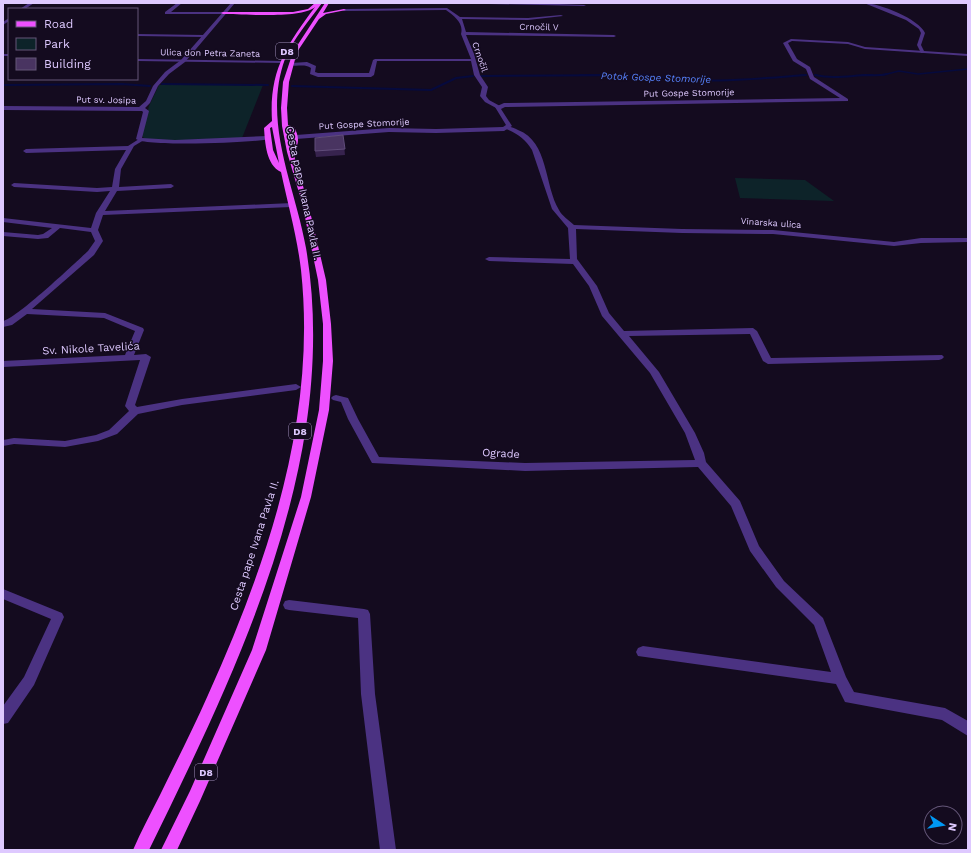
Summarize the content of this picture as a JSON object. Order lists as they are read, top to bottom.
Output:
{
  "streets": {
    "main road": ["D8", "Cesta pape Ivana Pavla II."],
    "street": [
      "Crnočil V",
      "Ulica don Petra Zaneta",
      "Crnočil",
      "Put Gospe Stomorije",
      "Put sv. Josipa",
      "Vinarska ulica",
      "Sv. Nikole Tavelića",
      "Ograde"
    ]
  },
  "crossings": [
    ["Crnočil V", "Crnočil"],
    ["Ulica don Petra Zaneta", "Crnočil"],
    ["Ulica don Petra Zaneta", "Cesta pape Ivana Pavla II."],
    ["Crnočil", "Put Gospe Stomorije"]
  ],
  "water": ["Potok Gospe Stomorije"],
  "legend": ["Road", "Park", "Building"],
  "north": "right"
}
